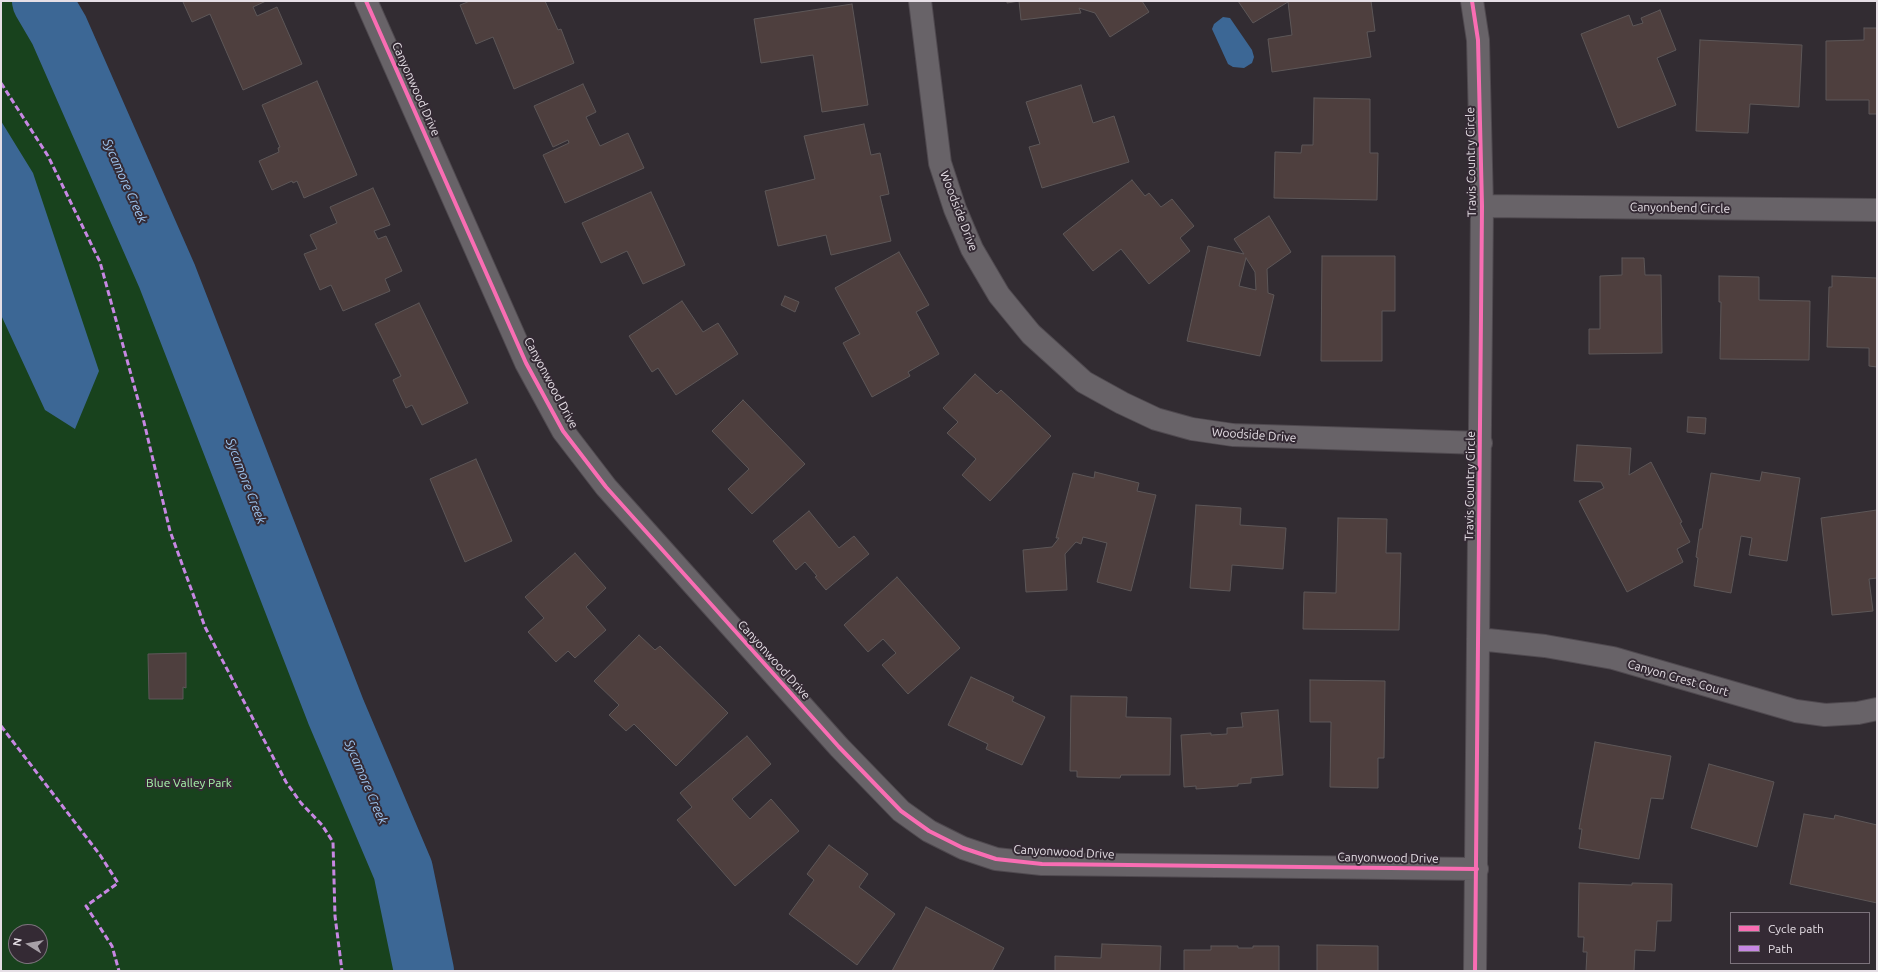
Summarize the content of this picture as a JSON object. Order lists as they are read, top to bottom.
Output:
{
  "streets": {
    "street": [
      "Canyonwood Drive",
      "Travis Country Circle",
      "Canyonbend Circle",
      "Woodside Drive",
      "Canyon Crest Court"
    ]
  },
  "crossings": [
    ["Canyonwood Drive", "Travis Country Circle"],
    ["Travis Country Circle", "Canyonbend Circle"],
    ["Travis Country Circle", "Woodside Drive"],
    ["Travis Country Circle", "Canyon Crest Court"]
  ],
  "water": ["Sycamore Creek"],
  "parks": ["Blue Valley Park"],
  "legend": ["Cycle path", "Path"],
  "north": "left"
}
